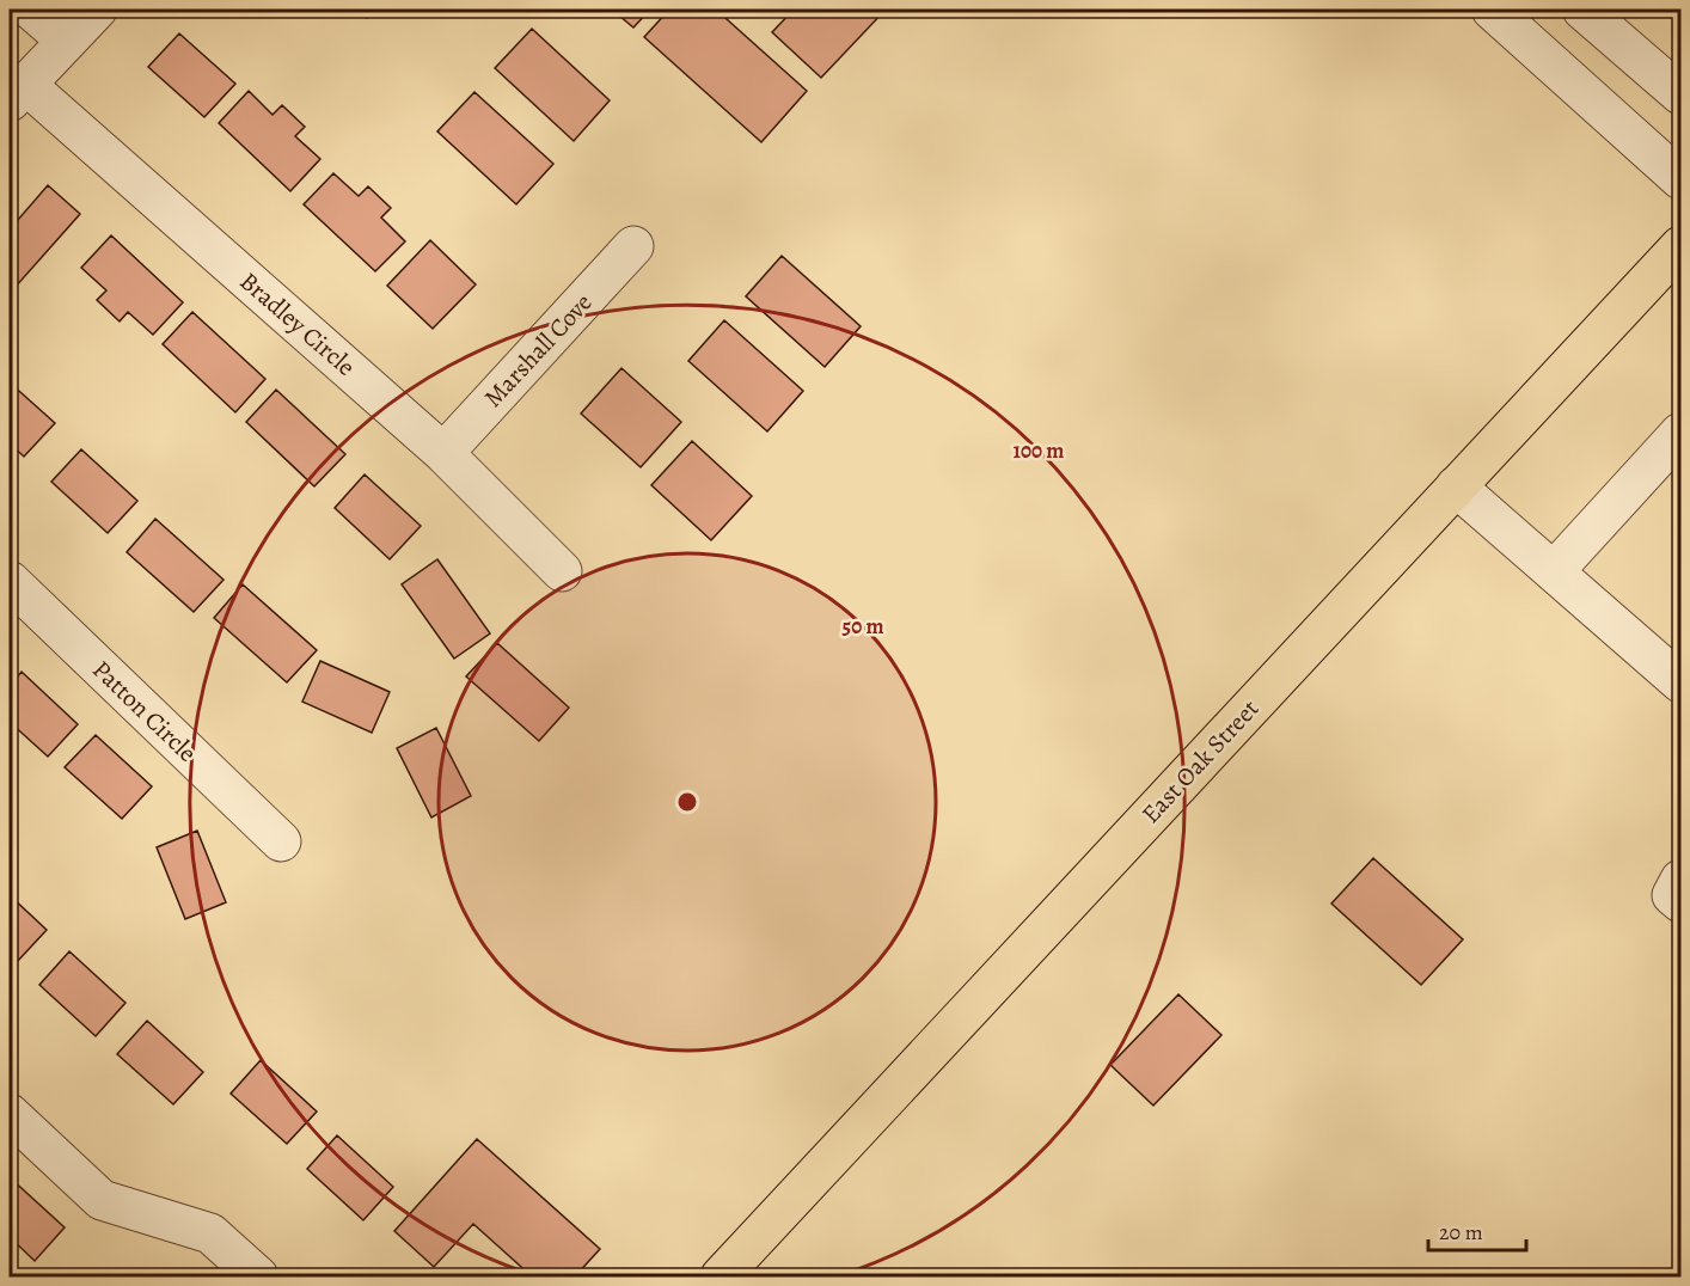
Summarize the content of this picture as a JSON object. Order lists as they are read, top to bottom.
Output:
{
  "streets": {
    "highway": ["East Oak Street"],
    "street": ["Bradley Circle", "Marshall Cove", "Patton Circle"]
  },
  "crossings": [
    ["Bradley Circle", "Marshall Cove"]
  ],
  "scale_bar": "20 m",
  "rings": ["100 m", "50 m"]
}
